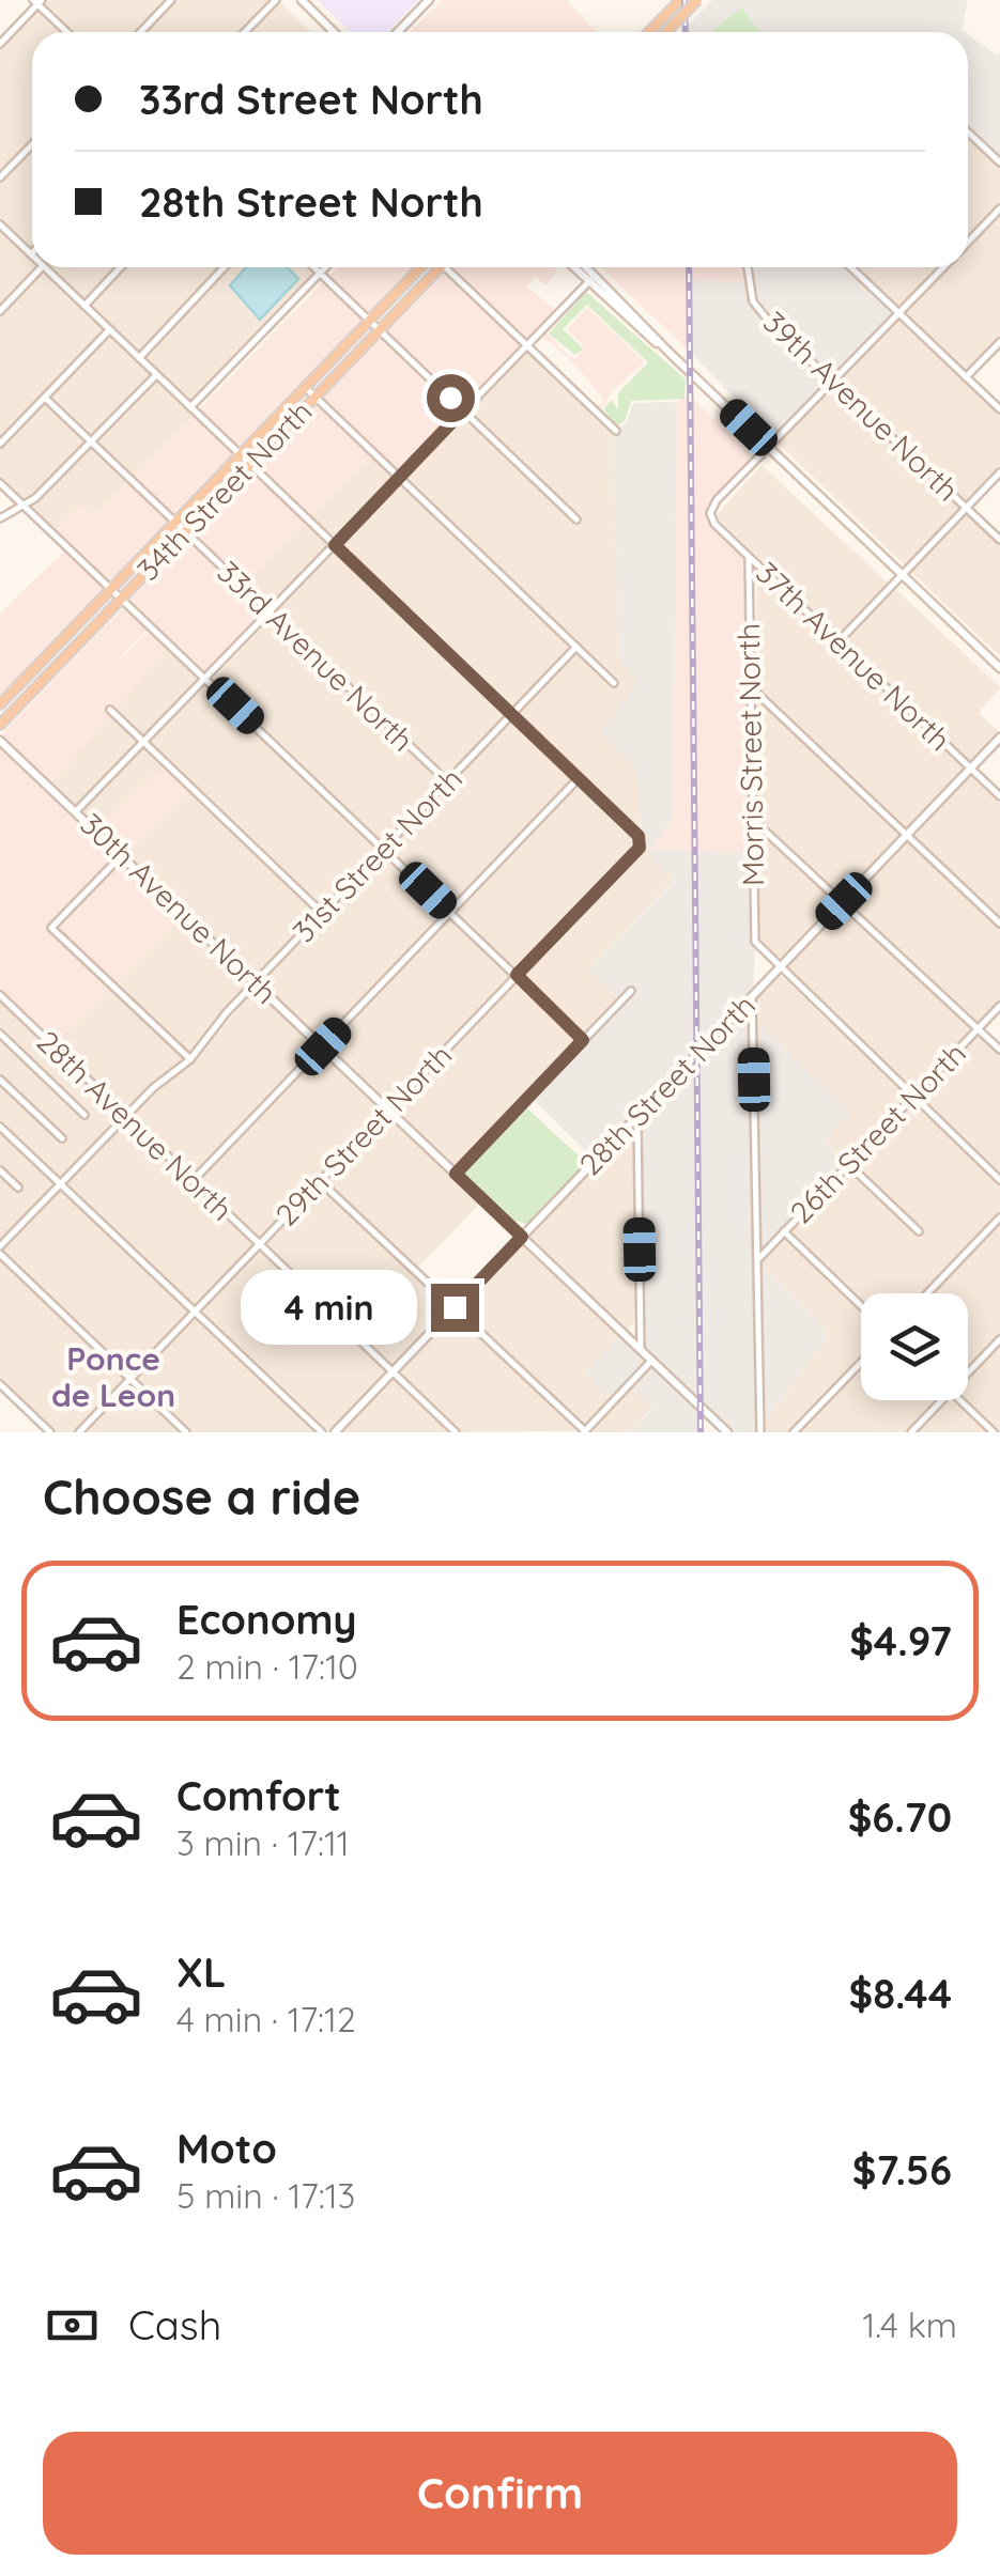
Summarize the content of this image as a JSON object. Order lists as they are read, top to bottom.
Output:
{
  "streets": {
    "highway": ["34th Street North"],
    "street": [
      "39th Avenue North",
      "33rd Avenue North",
      "37th Avenue North",
      "Morris Street North",
      "31st Street North",
      "30th Avenue North",
      "28th Street North",
      "28th Avenue North",
      "26th Street North",
      "29th Street North"
    ]
  },
  "crossings": [
    ["34th Street North", "33rd Avenue North"],
    ["33rd Avenue North", "31st Street North"],
    ["37th Avenue North", "Morris Street North"],
    ["37th Avenue North", "28th Street North"],
    ["Morris Street North", "28th Street North"],
    ["31st Street North", "30th Avenue North"],
    ["31st Street North", "28th Avenue North"],
    ["30th Avenue North", "28th Street North"],
    ["30th Avenue North", "29th Street North"],
    ["28th Street North", "28th Avenue North"],
    ["28th Avenue North", "29th Street North"]
  ],
  "districts": ["Ponce de Leon"],
  "page": {
    "banner": ["33rd Street North", "28th Street North"],
    "bubble": "4 min",
    "heading": "Choose a ride",
    "list": [
      {
        "name": "Economy",
        "note": "2 min · 17:10",
        "value": "$4.97"
      },
      {
        "name": "Comfort",
        "note": "3 min · 17:11",
        "value": "$6.70"
      },
      {
        "name": "XL",
        "note": "4 min · 17:12",
        "value": "$8.44"
      },
      {
        "name": "Moto",
        "note": "5 min · 17:13",
        "value": "$7.56"
      }
    ],
    "pay": ["Cash", "1.4 km"],
    "buttons": "Confirm"
  }
}
